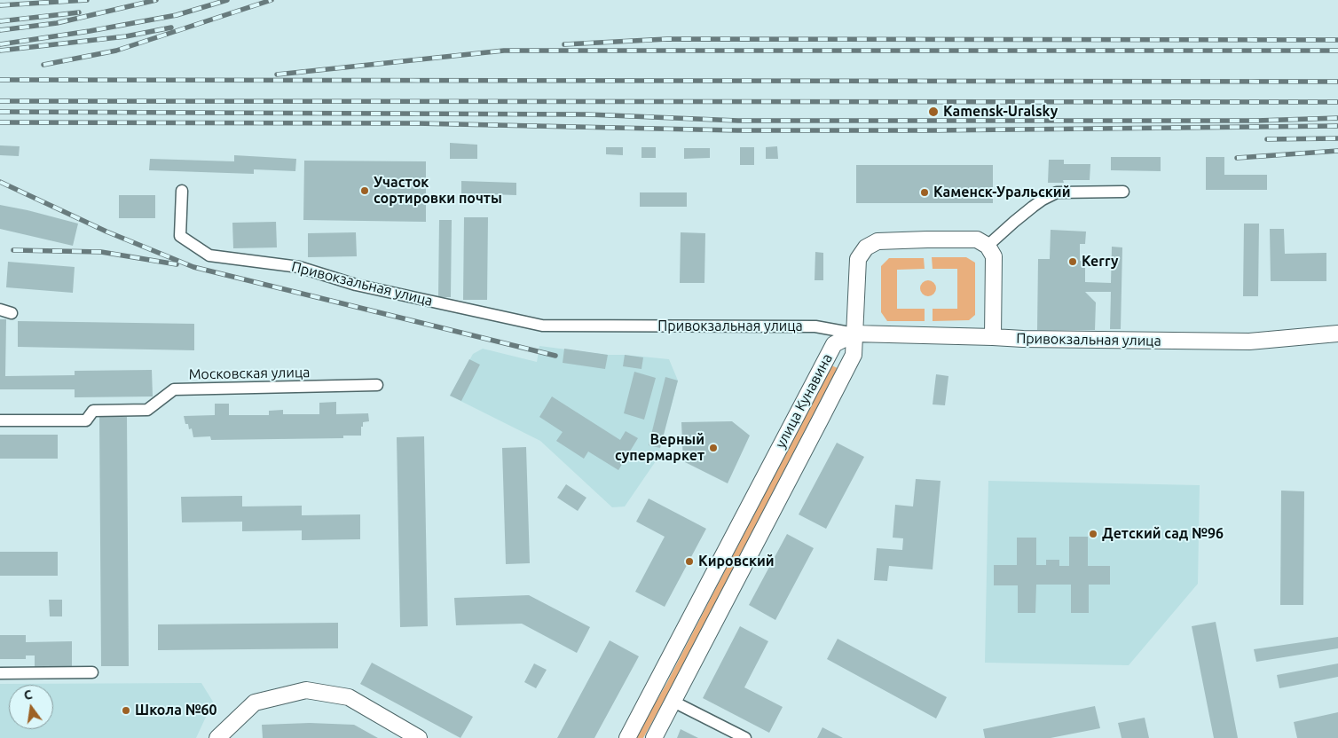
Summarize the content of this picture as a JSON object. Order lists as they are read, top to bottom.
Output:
{
  "streets": {
    "street": ["Привокзальная улица", "Московская улица", "улица Кунавина"]
  },
  "crossings": [
    ["Привокзальная улица", "улица Кунавина"]
  ],
  "places": [
    "Kamensk-Uralsky",
    "Участок сортировки почты",
    "Каменск-Уральский",
    "Kerry",
    "Верный супермаркет",
    "Детский сад №96",
    "Кировский",
    "Школа №60"
  ],
  "north": "top"
}
